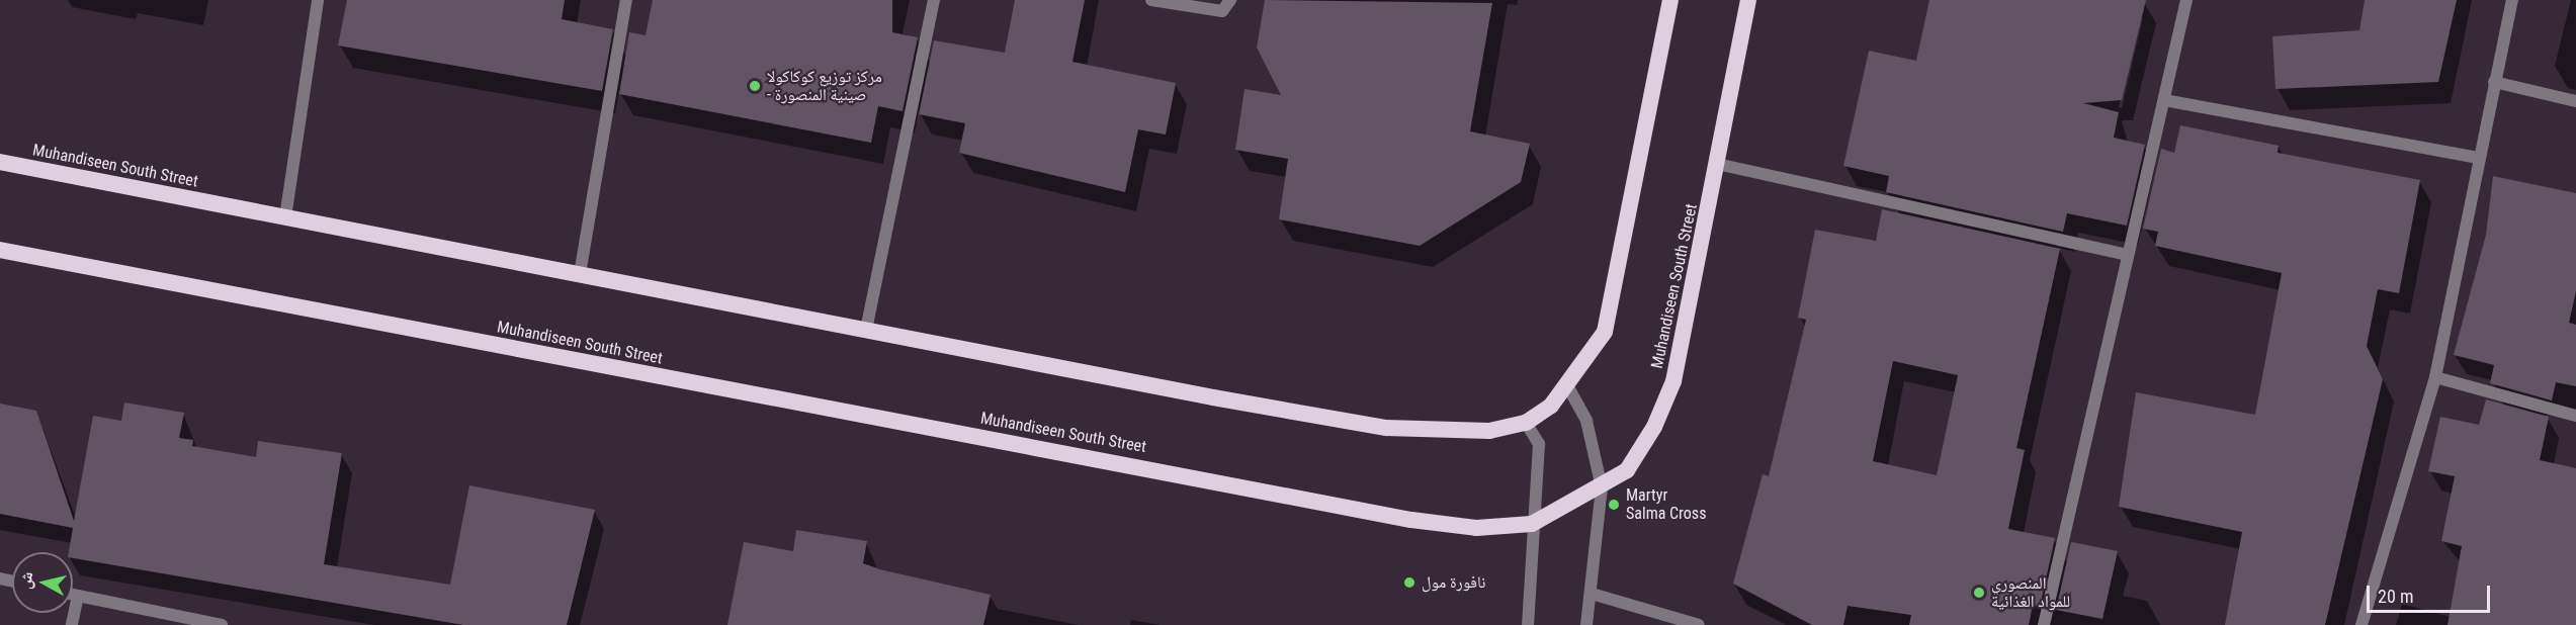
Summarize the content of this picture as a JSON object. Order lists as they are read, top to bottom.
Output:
{
  "streets": {
    "highway": ["Muhandiseen South Street"]
  },
  "places": [
    "مركز توزيع كوكاكولا - صينية المنصورة",
    "Martyr Salma Cross",
    "نافورة مول",
    "المنصوري للمواد الغذائية"
  ],
  "scale_bar": "20 m",
  "north": "left"
}
